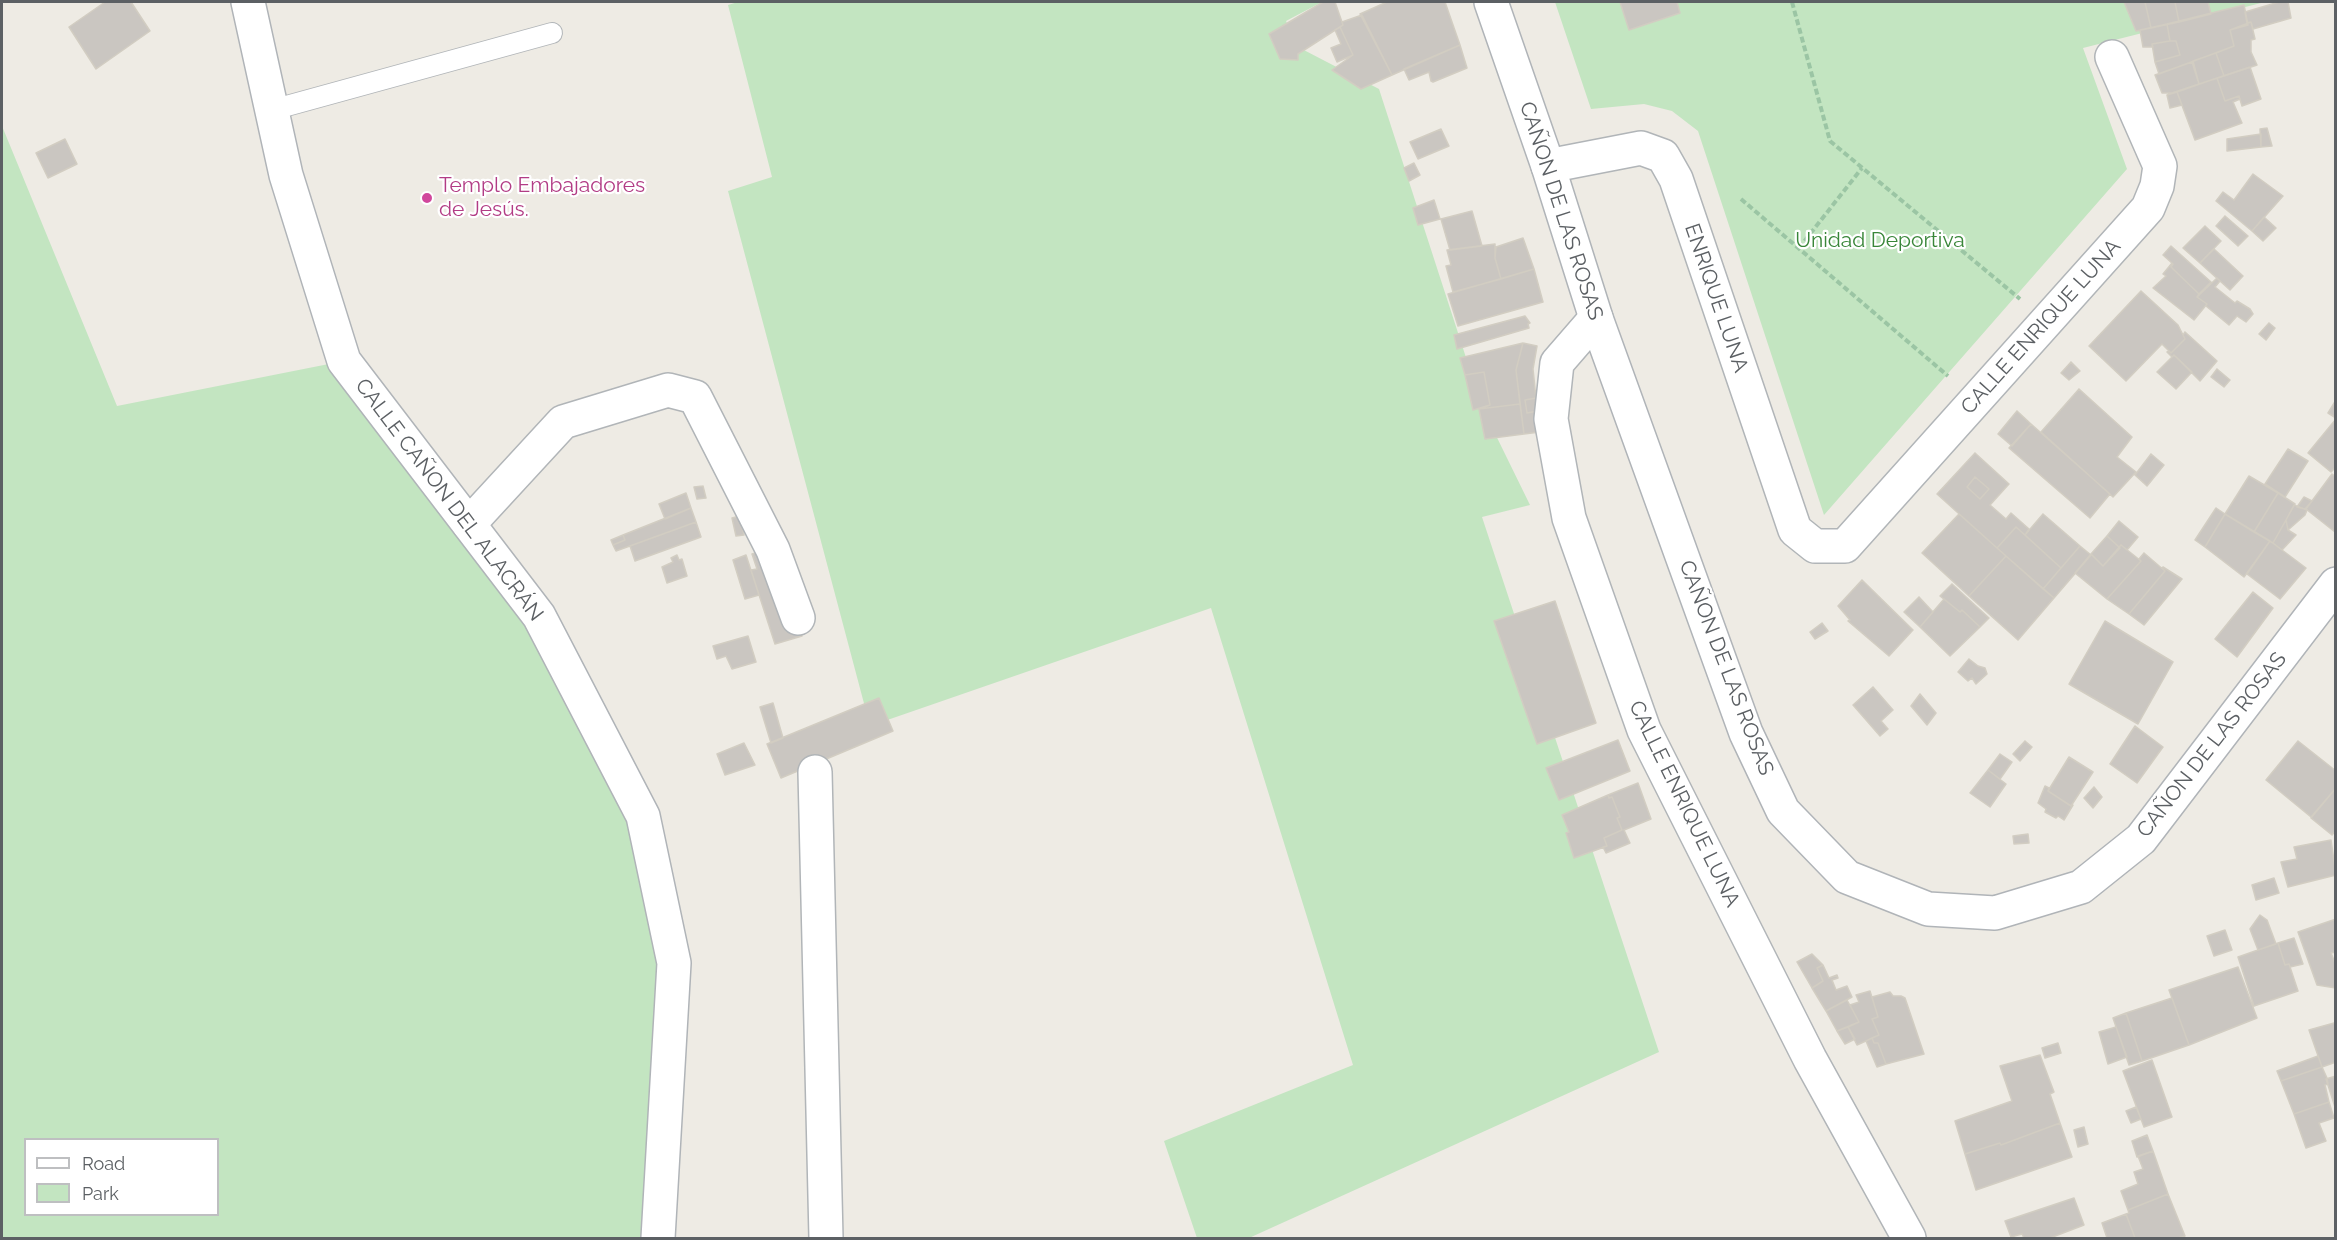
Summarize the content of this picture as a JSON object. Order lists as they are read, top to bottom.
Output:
{
  "streets": {
    "street": [
      "CAÑON DE LAS ROSAS",
      "ENRIQUE LUNA",
      "CALLE ENRIQUE LUNA",
      "CALLE CAÑON DEL ALACRÁN"
    ]
  },
  "crossings": [
    ["CAÑON DE LAS ROSAS", "ENRIQUE LUNA"],
    ["CAÑON DE LAS ROSAS", "CALLE ENRIQUE LUNA"],
    ["ENRIQUE LUNA", "CALLE ENRIQUE LUNA"]
  ],
  "parks": ["Unidad Deportiva"],
  "places": ["Templo Embajadores de Jesús."],
  "legend": ["Road", "Park"]
}
